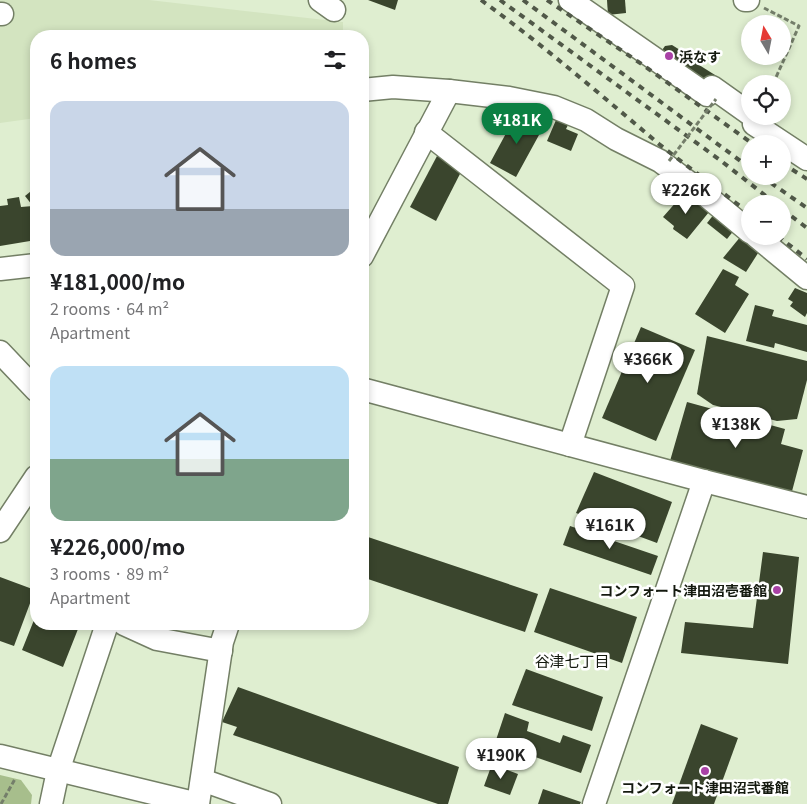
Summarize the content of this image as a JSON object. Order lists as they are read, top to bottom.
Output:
{
  "districts": ["谷津七丁目"],
  "places": ["浜なす", "コンフォート津田沼壱番館", "コンフォート津田沼弐番館"],
  "north": "top",
  "page": {
    "map_buttons": ["+", "−"],
    "heading": "6 homes",
    "list": [
      {
        "name": "¥181,000/mo",
        "note": "2 rooms · 64 m² · Apartment"
      },
      {
        "name": "¥226,000/mo",
        "note": "3 rooms · 89 m² · Apartment"
      }
    ],
    "price": [
      "¥181K",
      "¥226K",
      "¥366K",
      "¥138K",
      "¥161K",
      "¥190K"
    ]
  }
}
